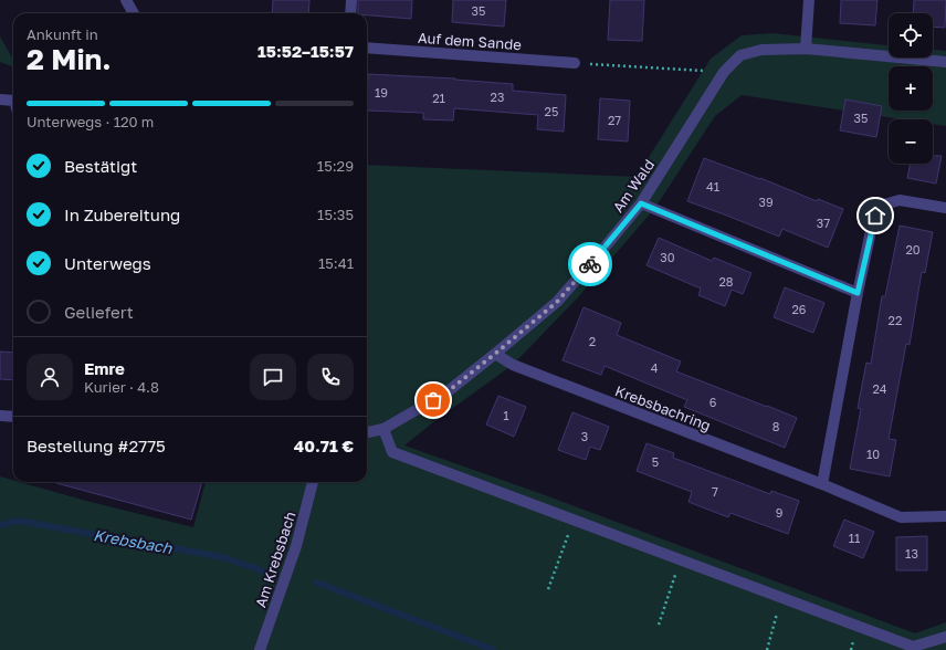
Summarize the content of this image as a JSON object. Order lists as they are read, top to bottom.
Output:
{
  "streets": {
    "street": [
      "Auf dem Sande",
      "Am Wald",
      "Krebsbachring",
      "Am Krebsbach"
    ]
  },
  "crossings": [
    ["Am Wald", "Krebsbachring"]
  ],
  "water": ["Krebsbach"],
  "house_numbers": [
    "35",
    "19",
    "23",
    "21",
    "25",
    "35",
    "27",
    "41",
    "39",
    "37",
    "20",
    "30",
    "28",
    "26",
    "22",
    "2",
    "4",
    "24",
    "6",
    "1",
    "8",
    "3",
    "10",
    "5",
    "7",
    "9",
    "11",
    "13"
  ],
  "page": {
    "map_buttons": ["+", "−"],
    "heading": ["2 Min.", "Ankunft in", "15:52–15:57"],
    "panel": [
      "Emre",
      "Kurier · 4.8",
      "Bestellung #2775",
      "40.71 €"
    ],
    "bar": "Unterwegs · 120 m",
    "list": [
      ["Bestätigt", "15:29"],
      ["In Zubereitung", "15:35"],
      ["Unterwegs", "15:41"],
      "Geliefert"
    ]
  }
}
